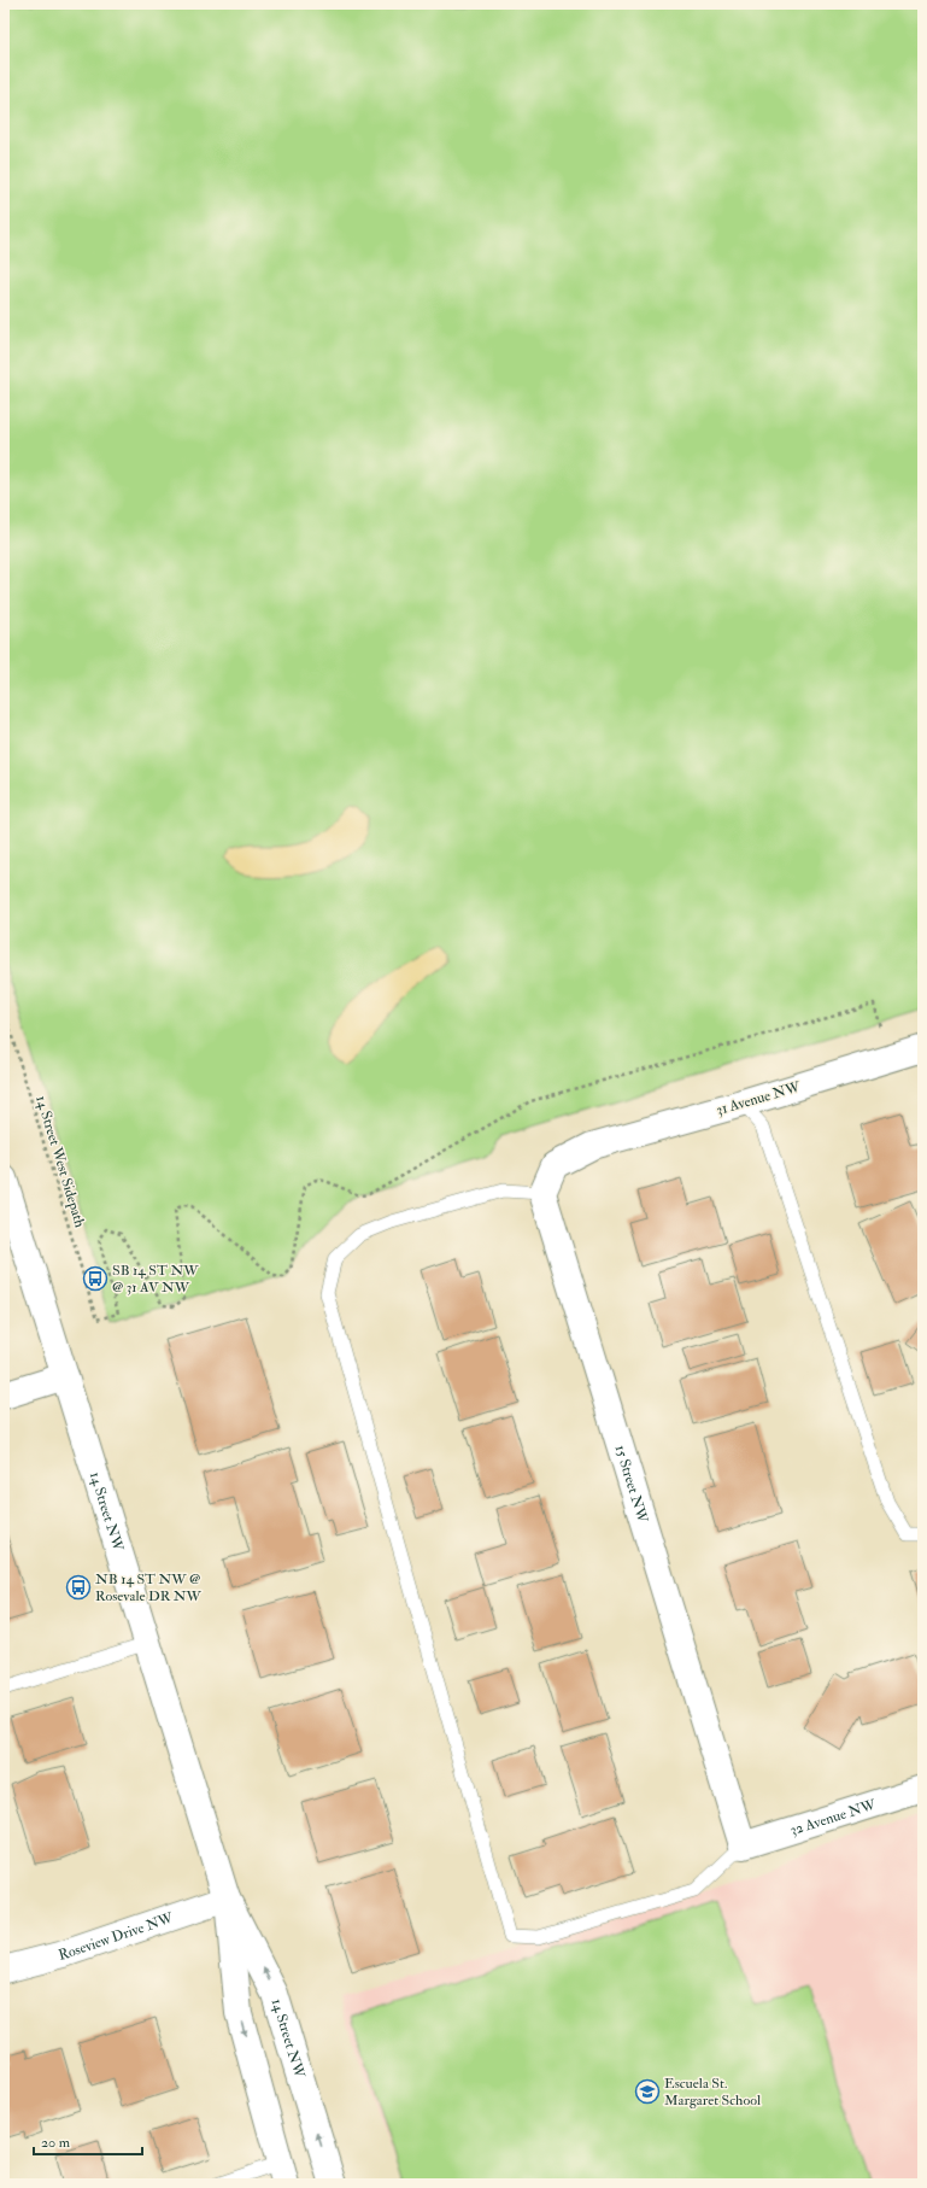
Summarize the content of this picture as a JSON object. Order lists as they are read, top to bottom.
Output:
{
  "streets": {
    "street": [
      "31 Avenue NW",
      "15 Street NW",
      "14 Street NW",
      "32 Avenue NW",
      "Roseview Drive NW"
    ],
    "path": ["14 Street West Sidepath"]
  },
  "crossings": [
    ["31 Avenue NW", "14 Street West Sidepath"],
    ["31 Avenue NW", "15 Street NW"],
    ["15 Street NW", "32 Avenue NW"],
    ["14 Street NW", "Roseview Drive NW"]
  ],
  "places": {
    "bus stop": ["SB 14 ST NW @ 31 AV NW", "NB 14 ST NW @ Rosevale DR NW"],
    "school or university": ["Escuela St. Margaret School"]
  },
  "scale_bar": "20 m"
}
